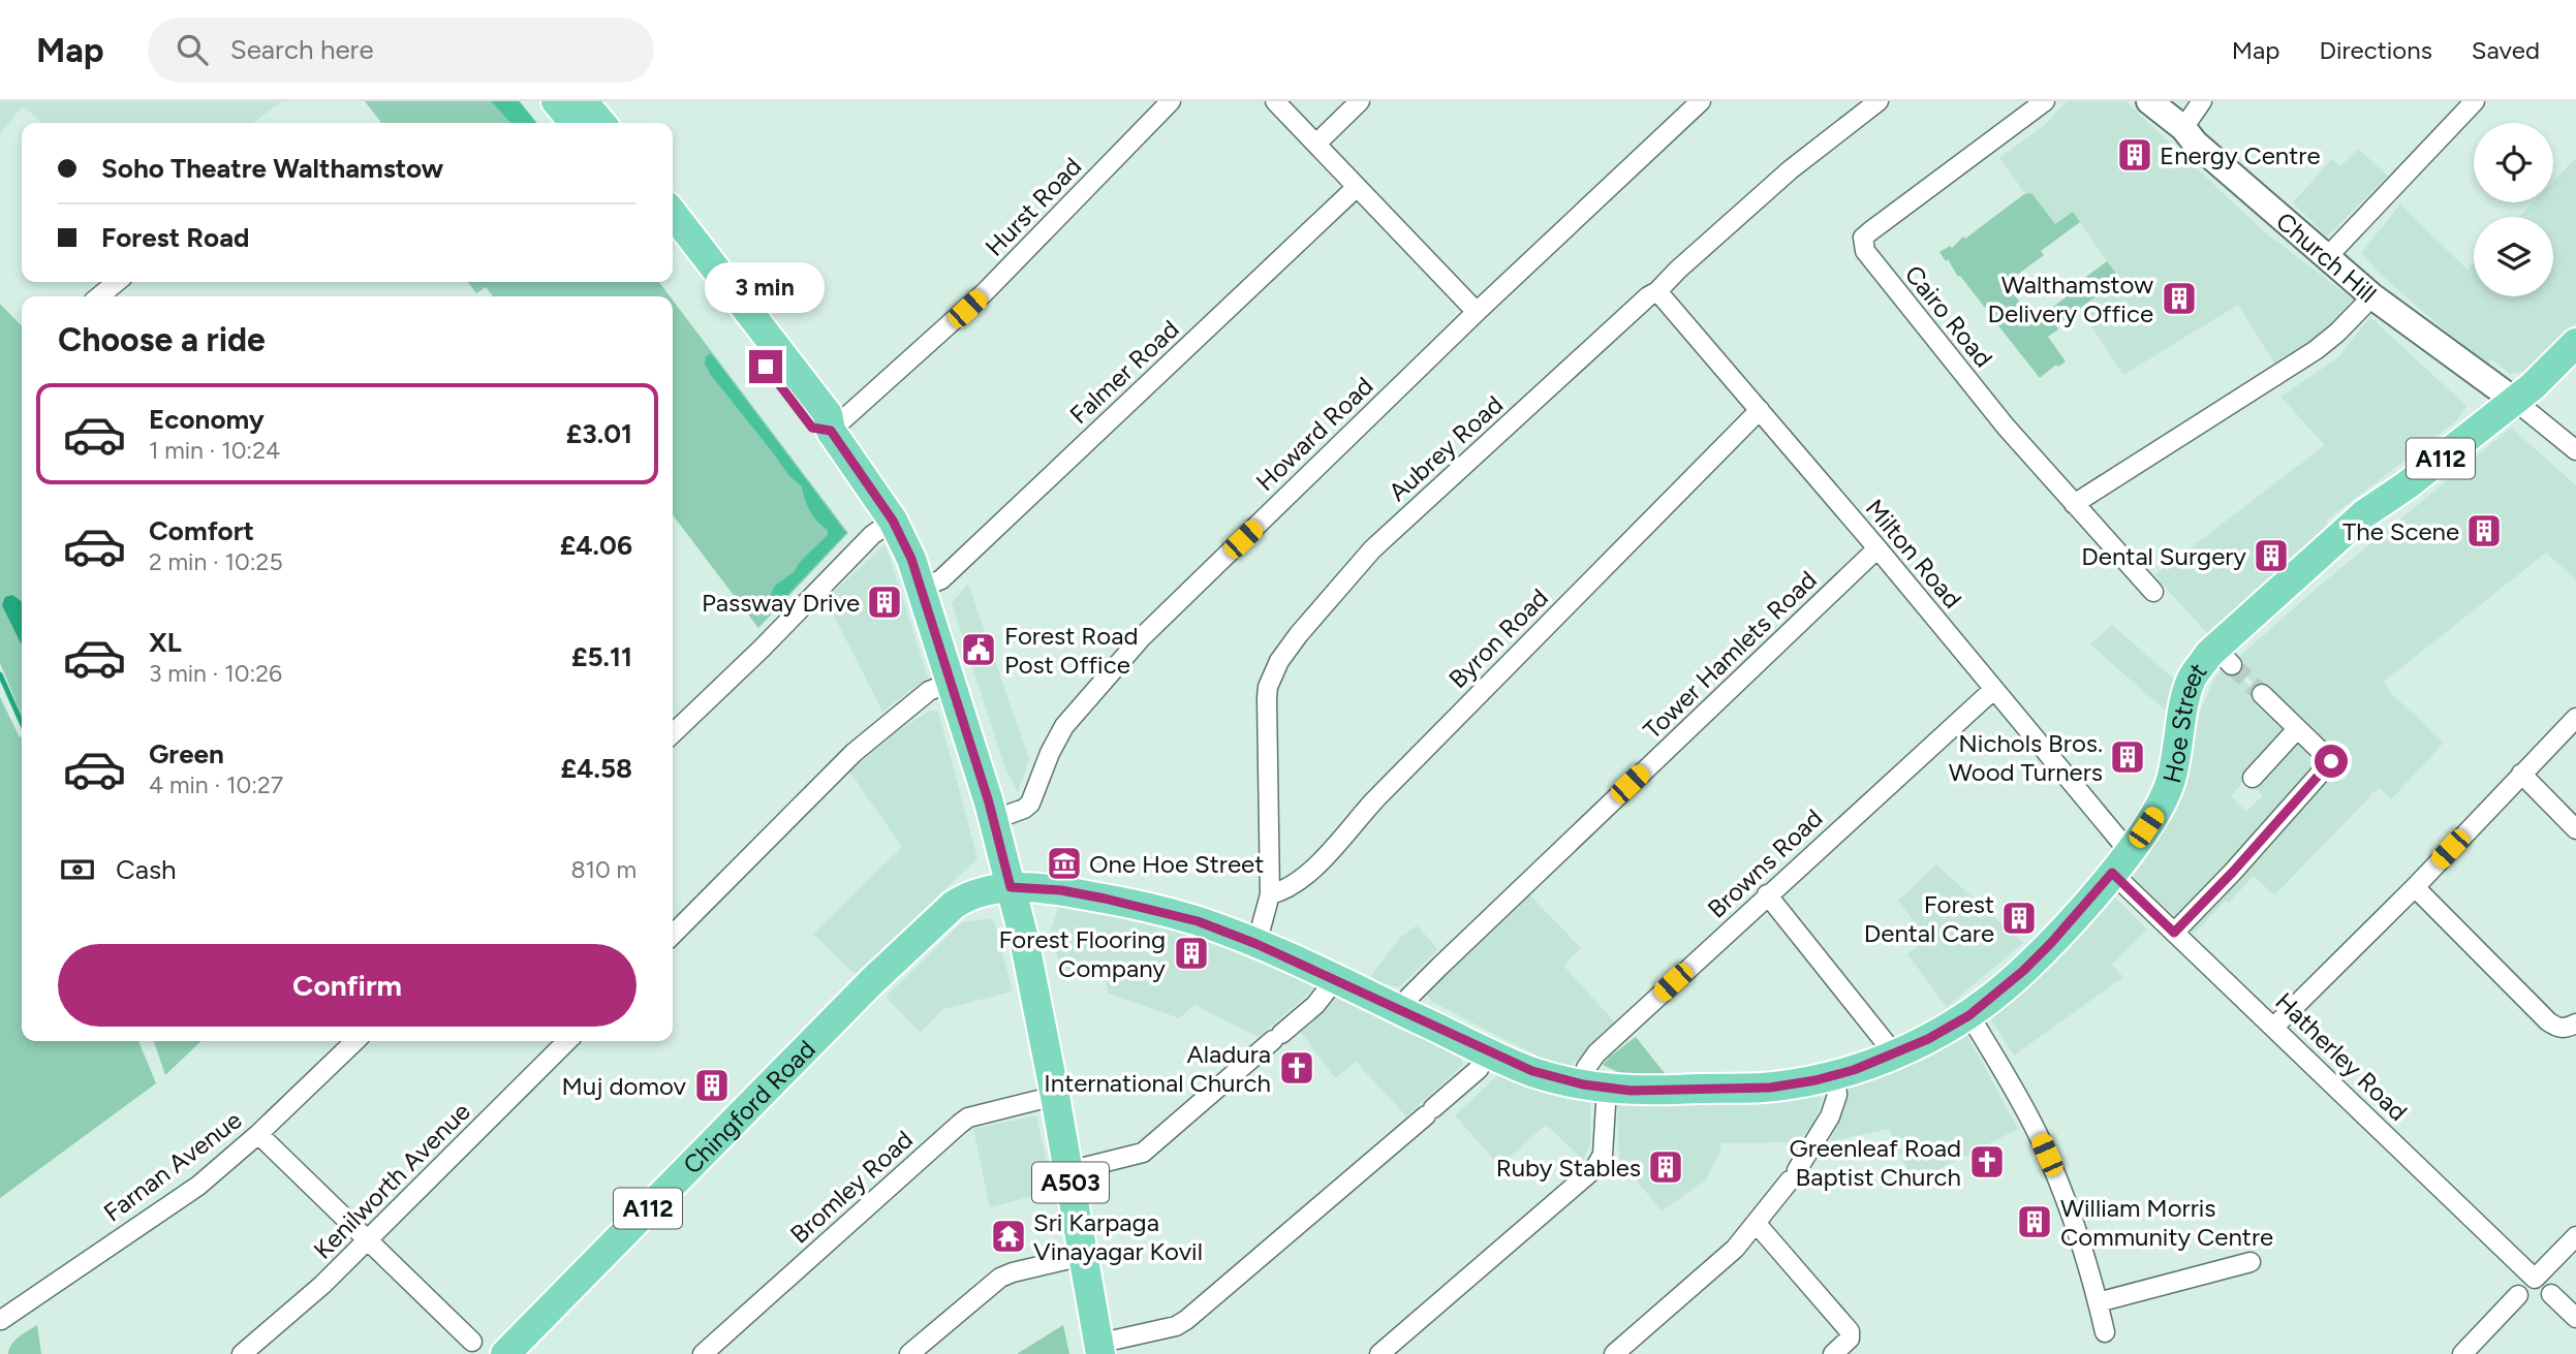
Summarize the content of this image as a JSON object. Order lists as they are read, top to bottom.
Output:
{
  "streets": {
    "main road": [
      "A112",
      "Hoe Street",
      "Chingford Road",
      "A503"
    ],
    "street": [
      "Hurst Road",
      "Church Hill",
      "Cairo Road",
      "Falmer Road",
      "Howard Road",
      "Aubrey Road",
      "Milton Road",
      "Byron Road",
      "Tower Hamlets Road",
      "Browns Road",
      "Hatherley Road",
      "Farnan Avenue",
      "Kenilworth Avenue",
      "Bromley Road"
    ]
  },
  "crossings": [
    ["Hurst Road", "A503"],
    ["Church Hill", "Hoe Street"],
    ["Falmer Road", "A503"],
    ["Howard Road", "A503"],
    ["Aubrey Road", "Milton Road"],
    ["Aubrey Road", "Byron Road"],
    ["Aubrey Road", "Hoe Street"],
    ["Milton Road", "Byron Road"],
    ["Milton Road", "Tower Hamlets Road"],
    ["Milton Road", "Hoe Street"],
    ["Milton Road", "Browns Road"],
    ["Milton Road", "Hatherley Road"],
    ["Tower Hamlets Road", "Hoe Street"],
    ["Hoe Street", "Browns Road"],
    ["Hoe Street", "Hatherley Road"],
    ["Hoe Street", "Chingford Road"],
    ["Hoe Street", "A503"],
    ["Chingford Road", "A503"],
    ["A503", "Bromley Road"]
  ],
  "places": {
    "building": [
      "Energy Centre",
      "Walthamstow Delivery Office",
      "The Scene",
      "Dental Surgery",
      "Passway Drive",
      "Nichols Bros. Wood Turners",
      "Forest Dental Care",
      "Forest Flooring Company",
      "Muj domov",
      "Ruby Stables",
      "William Morris Community Centre"
    ],
    "public building": ["Forest Road Post Office"],
    "museum": ["One Hoe Street"],
    "church": ["Aladura International Church", "Greenleaf Road Baptist Church"],
    "temple": ["Sri Karpaga Vinayagar Kovil"]
  },
  "page": {
    "header": "Map",
    "search": "Search here",
    "nav": ["Map", "Directions", "Saved"],
    "banner": ["Soho Theatre Walthamstow", "Forest Road"],
    "bubble": "3 min",
    "heading": "Choose a ride",
    "list": [
      {
        "name": "Economy",
        "note": "1 min · 10:24",
        "value": "£3.01"
      },
      {
        "name": "Comfort",
        "note": "2 min · 10:25",
        "value": "£4.06"
      },
      {
        "name": "XL",
        "note": "3 min · 10:26",
        "value": "£5.11"
      },
      {
        "name": "Green",
        "note": "4 min · 10:27",
        "value": "£4.58"
      }
    ],
    "pay": ["Cash", "810 m"],
    "buttons": "Confirm"
  }
}
